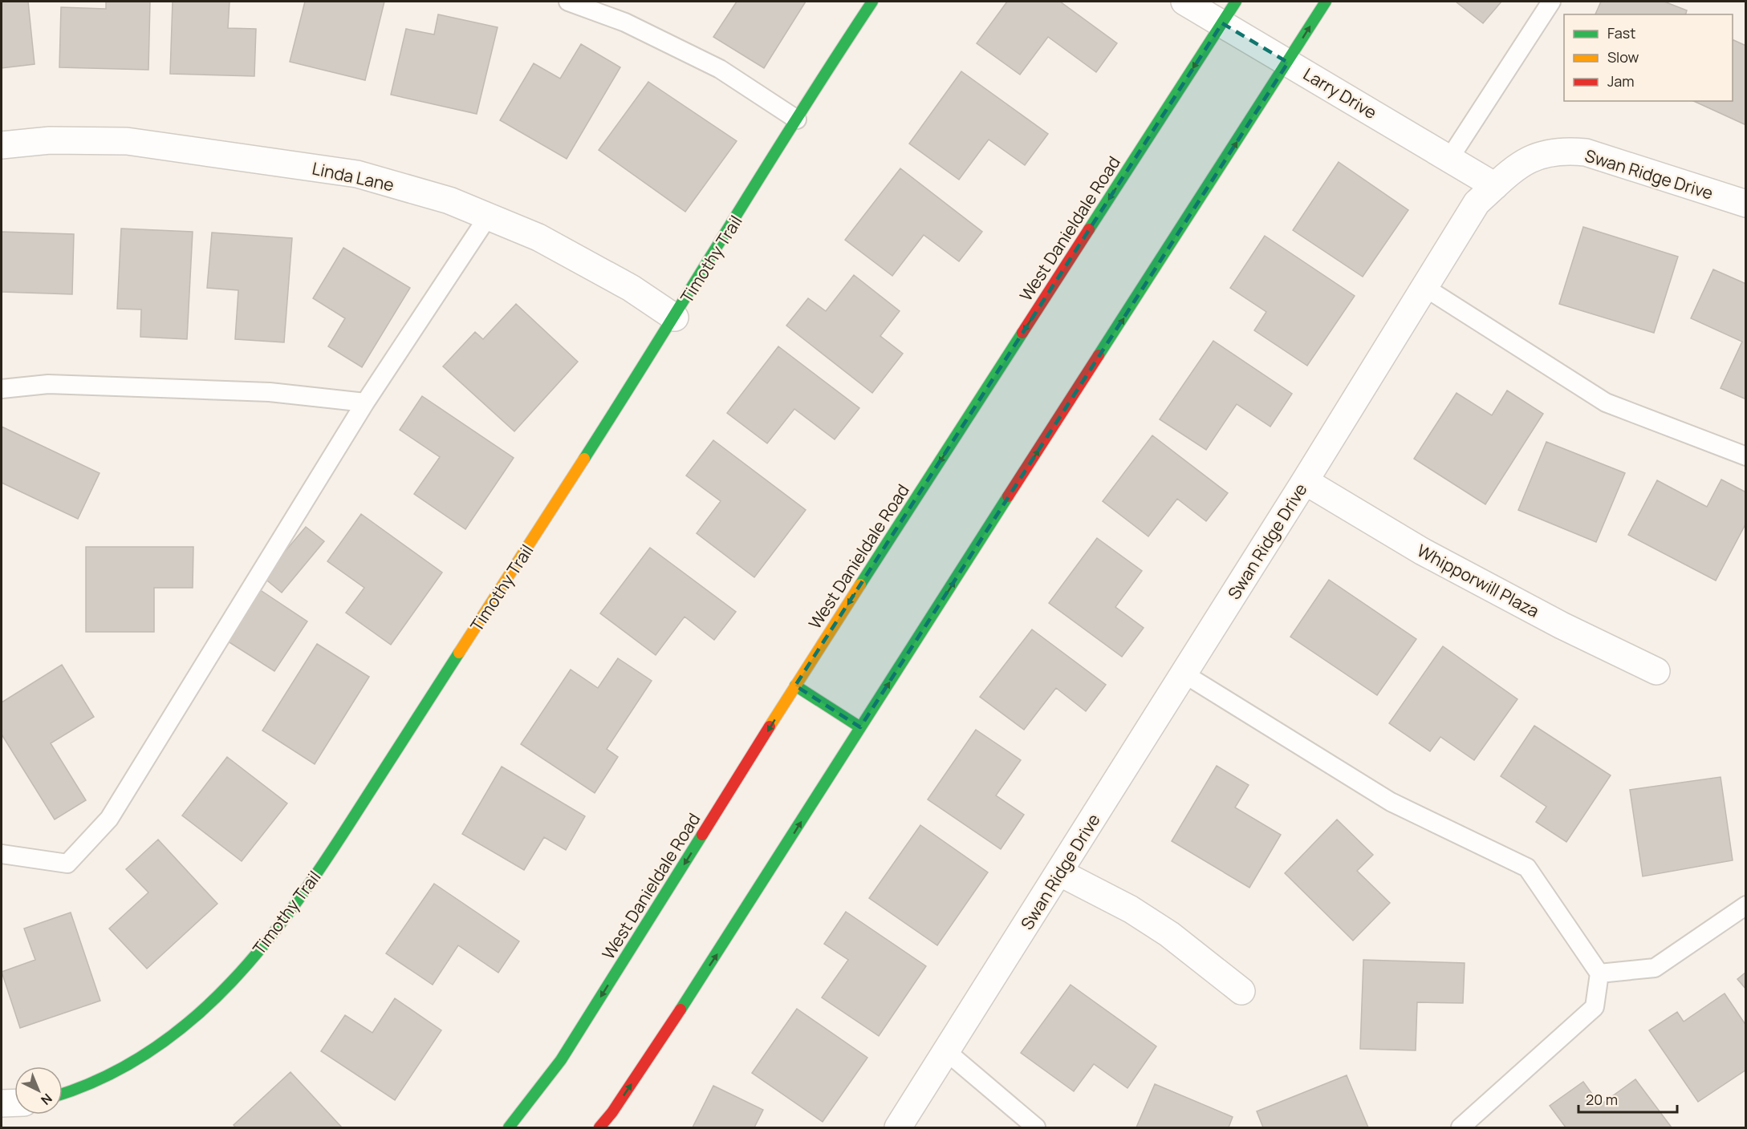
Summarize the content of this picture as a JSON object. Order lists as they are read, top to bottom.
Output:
{
  "streets": {
    "main road": ["West Danieldale Road", "Timothy Trail"],
    "street": [
      "Larry Drive",
      "Swan Ridge Drive",
      "Linda Lane",
      "Whipporwill Plaza"
    ]
  },
  "crossings": [
    ["Larry Drive", "Swan Ridge Drive"],
    ["Larry Drive", "West Danieldale Road"],
    ["Swan Ridge Drive", "Whipporwill Plaza"],
    ["Linda Lane", "Timothy Trail"]
  ],
  "legend": ["Fast", "Slow", "Jam"],
  "scale_bar": "20 m",
  "north": "bottom right"
}
